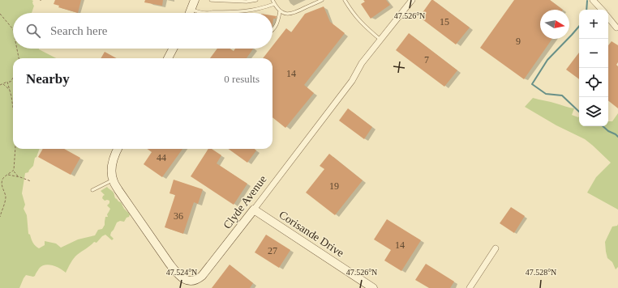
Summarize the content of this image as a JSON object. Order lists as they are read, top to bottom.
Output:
{
  "streets": {
    "street": ["Clyde Avenue", "Corisande Drive"]
  },
  "crossings": [
    ["Clyde Avenue", "Corisande Drive"]
  ],
  "house_numbers": [
    "15",
    "9",
    "7",
    "14",
    "44",
    "19",
    "36",
    "14",
    "27"
  ],
  "north": "right",
  "page": {
    "map_buttons": ["+", "−"],
    "search": "Search here",
    "heading": ["Nearby", "0 results"]
  },
  "coordinates": ["47.526°N", "47.524°N", "47.528°N"]
}
